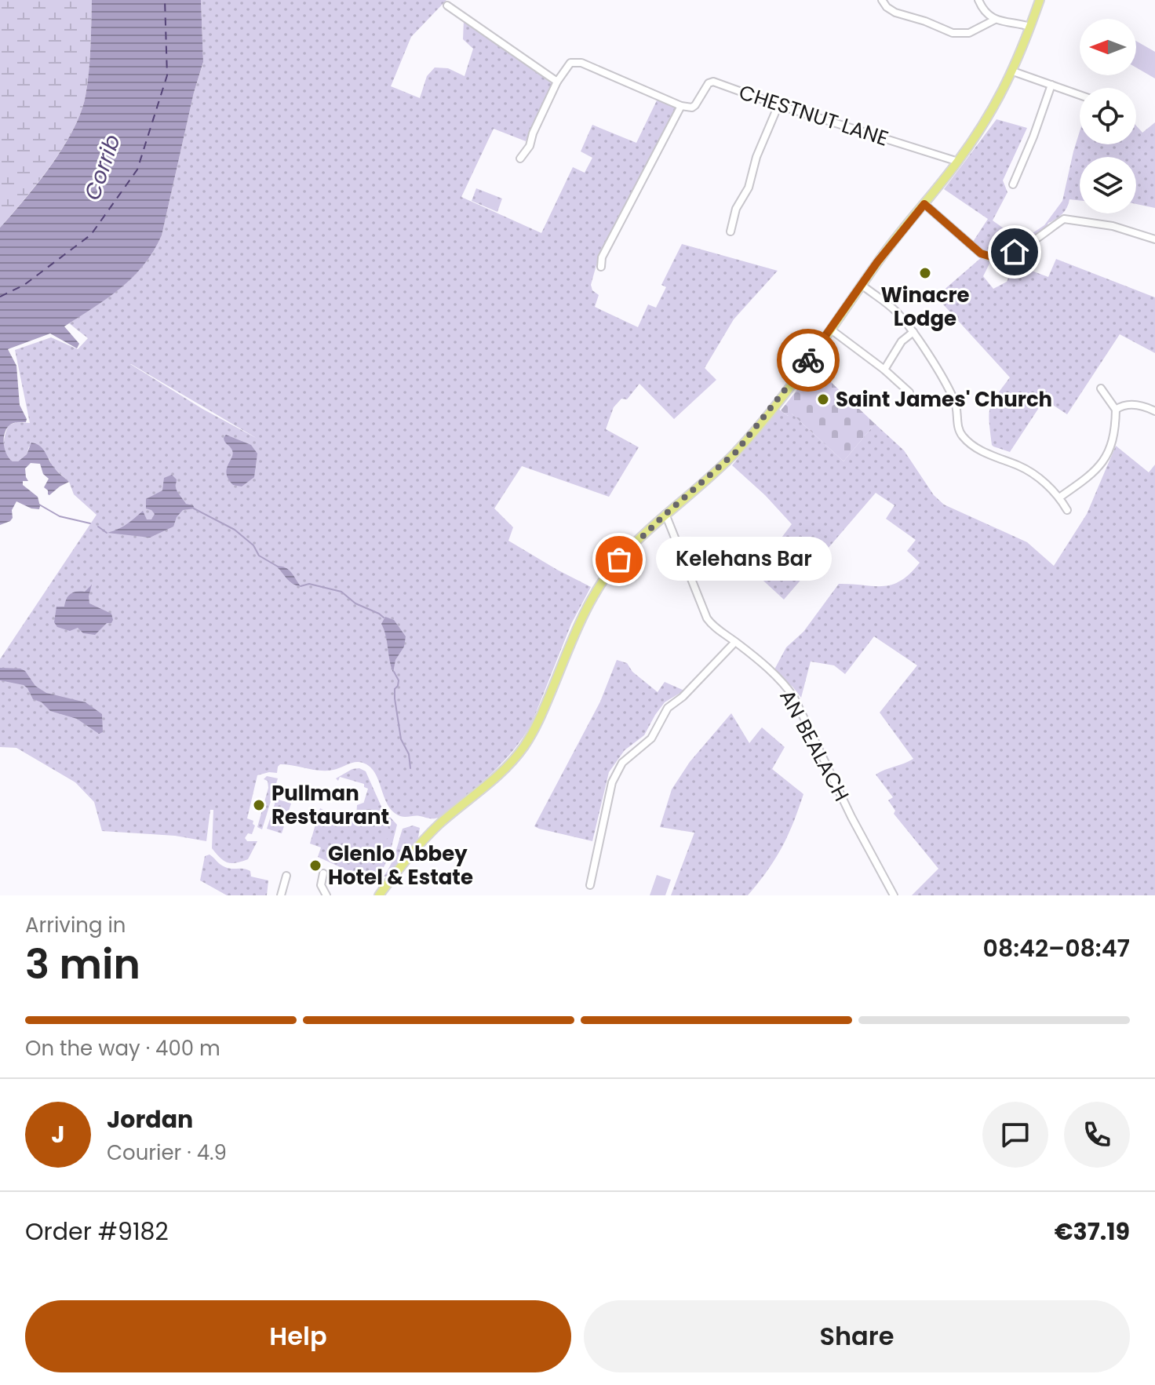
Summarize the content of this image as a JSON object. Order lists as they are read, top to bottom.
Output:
{
  "streets": {
    "street": ["CHESTNUT LANE", "AN BEALACH"]
  },
  "water": ["Corrib"],
  "places": [
    "Winacre Lodge",
    "Saint James' Church",
    "Kelehans Bar",
    "Pullman Restaurant",
    "Glenlo Abbey Hotel & Estate"
  ],
  "north": "left",
  "page": {
    "bubble": "Kelehans Bar",
    "heading": ["3 min", "Arriving in", "08:42–08:47"],
    "panel": [
      "Jordan",
      "Courier · 4.9",
      "Order #9182",
      "€37.19"
    ],
    "bar": "On the way · 400 m",
    "round": "J",
    "buttons": ["Help", "Share"]
  }
}
